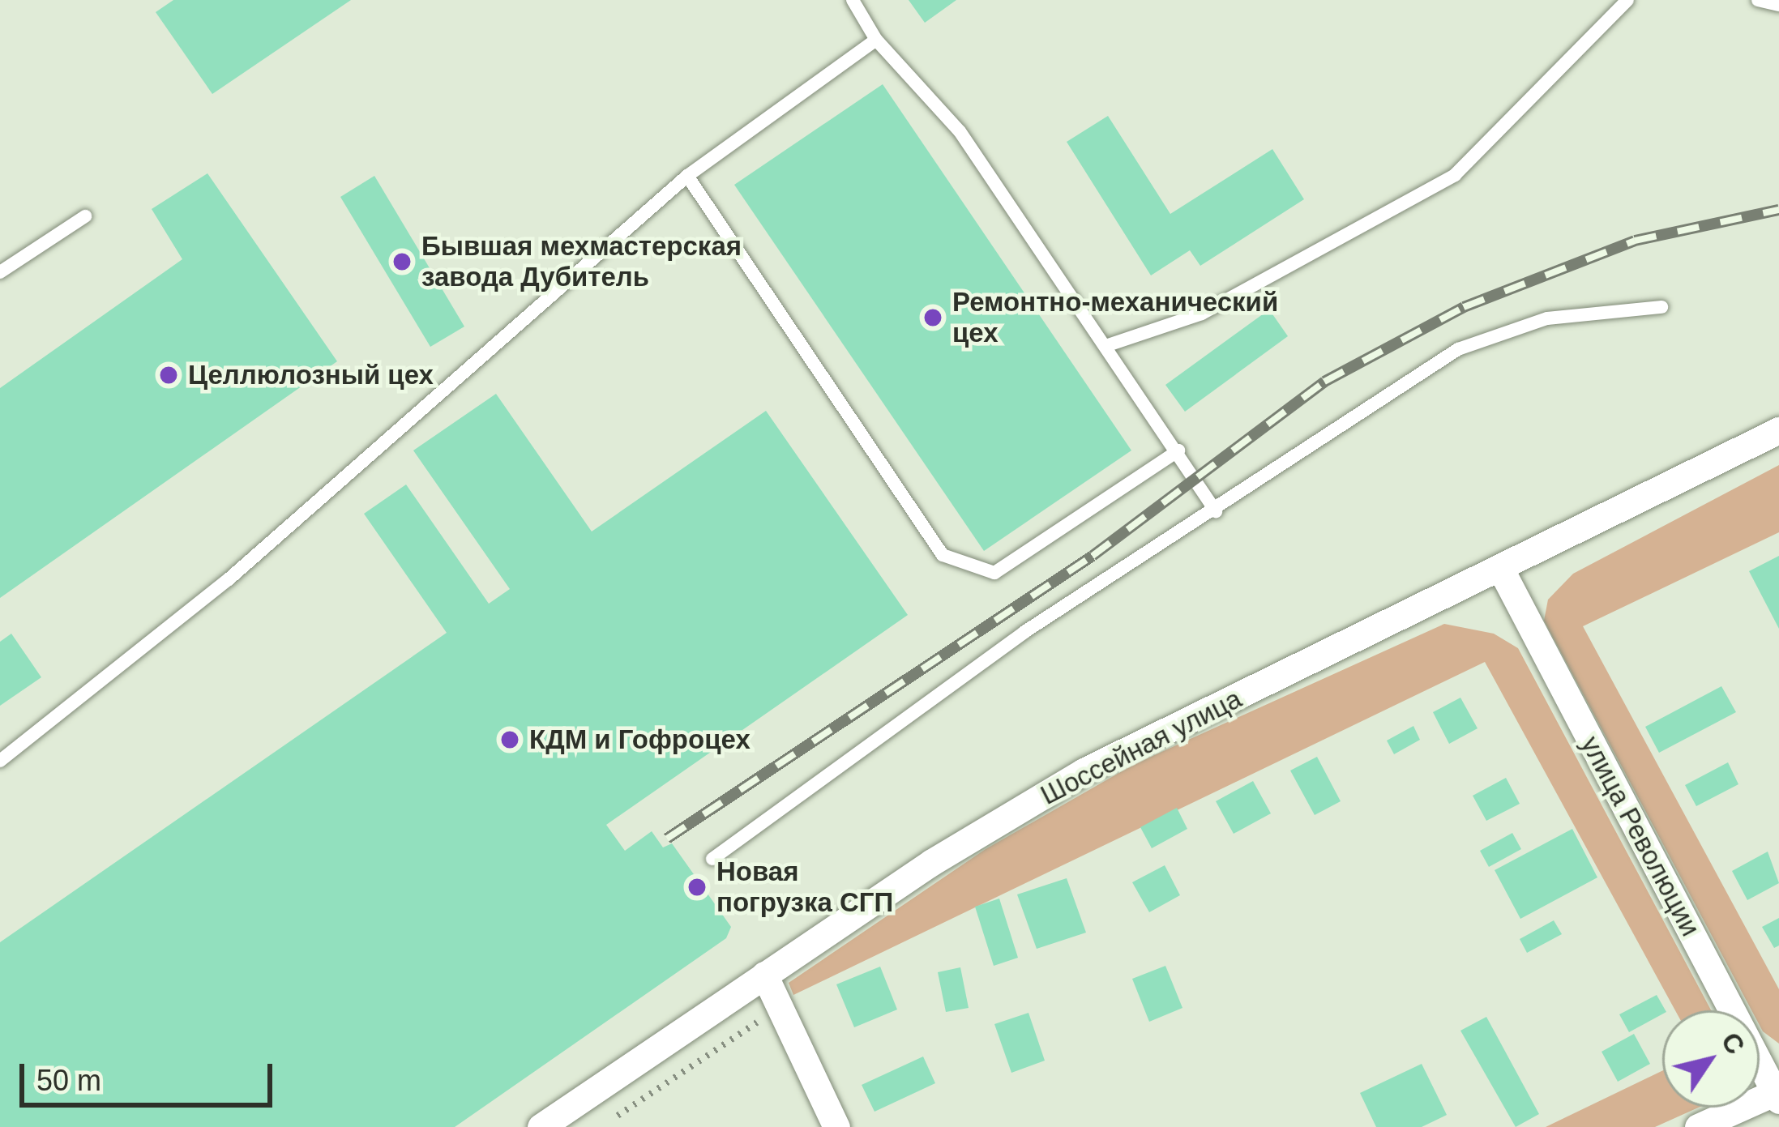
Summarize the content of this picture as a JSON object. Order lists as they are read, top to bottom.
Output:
{
  "streets": {
    "street": ["Шоссейная улица", "улица Революции"]
  },
  "crossings": [
    ["Шоссейная улица", "улица Революции"]
  ],
  "places": [
    "Бывшая мехмастерская завода Дубитель",
    "Ремонтно-механический цех",
    "Целлюлозный цех",
    "КДМ и Гофроцех",
    "Новая погрузка СГП"
  ],
  "scale_bar": "50 m",
  "north": "top right"
}
